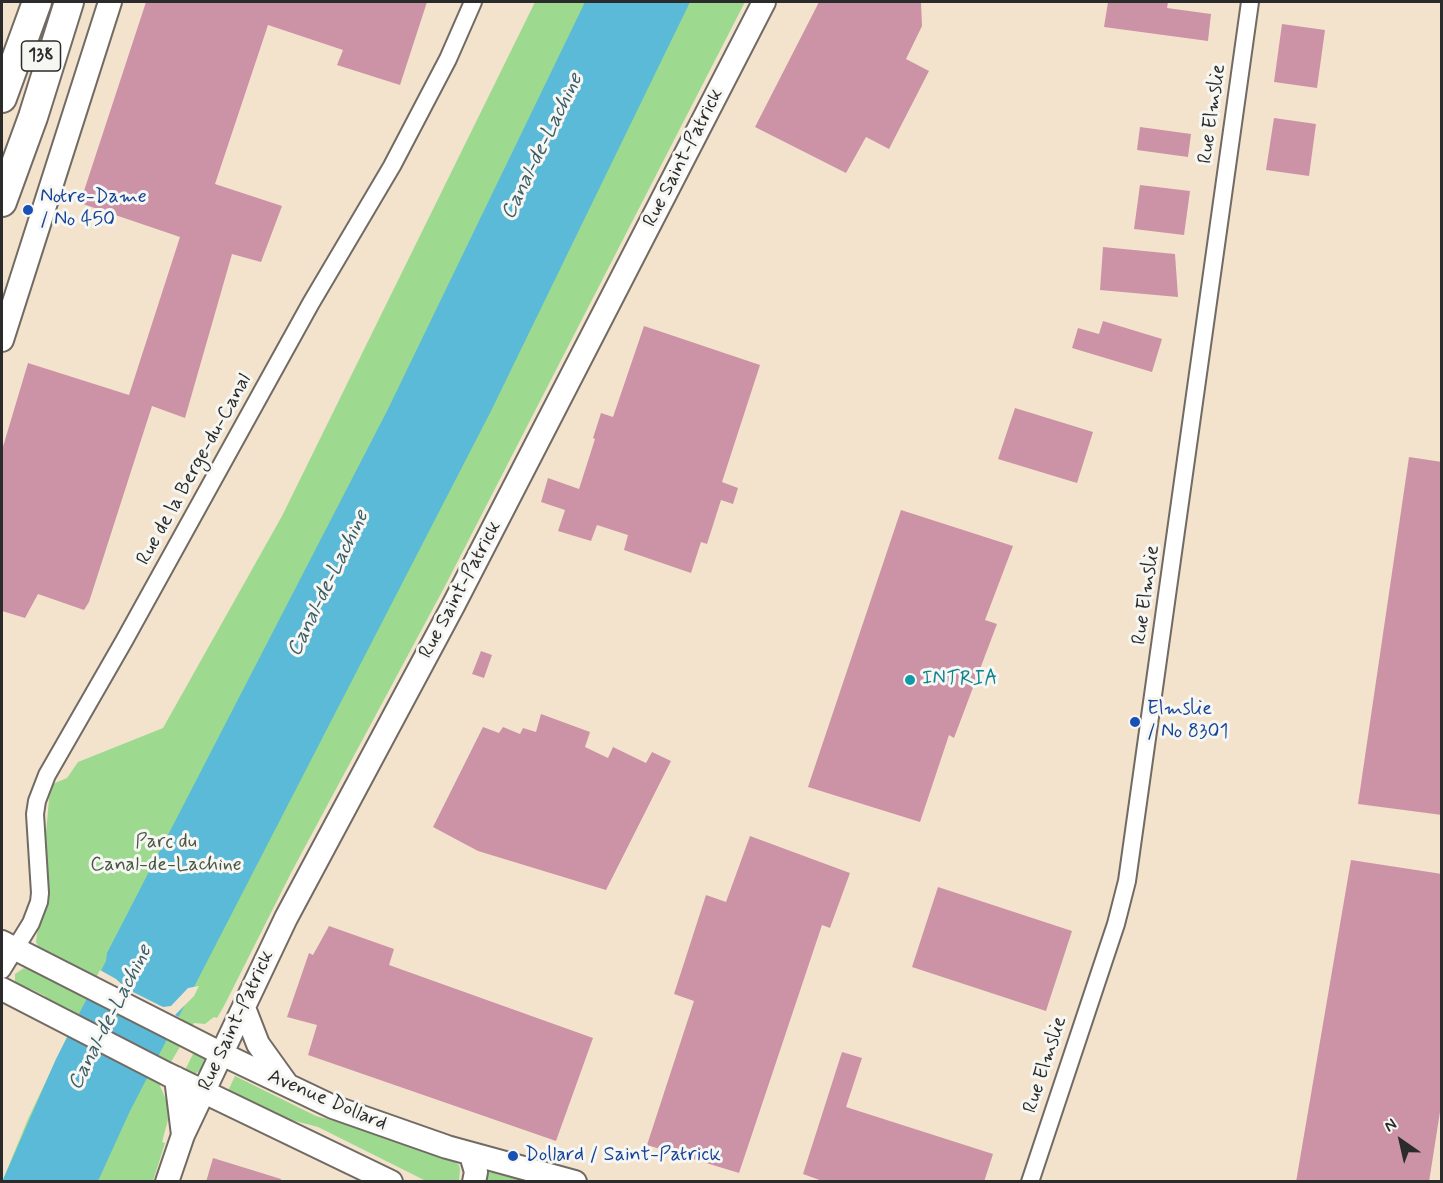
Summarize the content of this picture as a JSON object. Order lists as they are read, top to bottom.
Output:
{
  "streets": {
    "highway": ["138"],
    "main road": ["Rue Saint-Patrick", "Avenue Dollard"],
    "street": ["Rue Elmslie", "Rue de la Berge-du-Canal"]
  },
  "crossings": [
    ["Rue Saint-Patrick", "Avenue Dollard"],
    ["Rue de la Berge-du-Canal", "Avenue Dollard"]
  ],
  "water": ["Canal-de-Lachine"],
  "parks": ["Parc du Canal-de-Lachine"],
  "places": [
    "Notre-Dame / No 450",
    "INTRIA",
    "Elmslie / No 8301",
    "Dollard / Saint-Patrick"
  ],
  "north": "top left"
}
